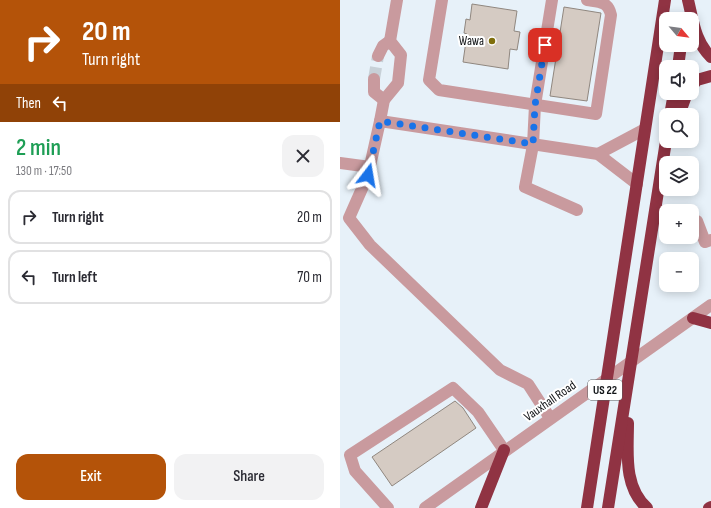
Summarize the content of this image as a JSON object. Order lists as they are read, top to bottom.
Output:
{
  "streets": {
    "highway": ["US 22"],
    "street": ["Vauxhall Road"]
  },
  "places": ["Wawa"],
  "north": "bottom right",
  "page": {
    "turn": ["20 m", "Turn right"],
    "map_buttons": ["+", "−"],
    "then": "Then",
    "heading": ["2 min", "130 m · 17:50"],
    "list": [
      {
        "name": "Turn right",
        "value": "20 m"
      },
      {
        "name": "Turn left",
        "value": "70 m"
      }
    ],
    "buttons": ["Exit", "Share"]
  }
}
